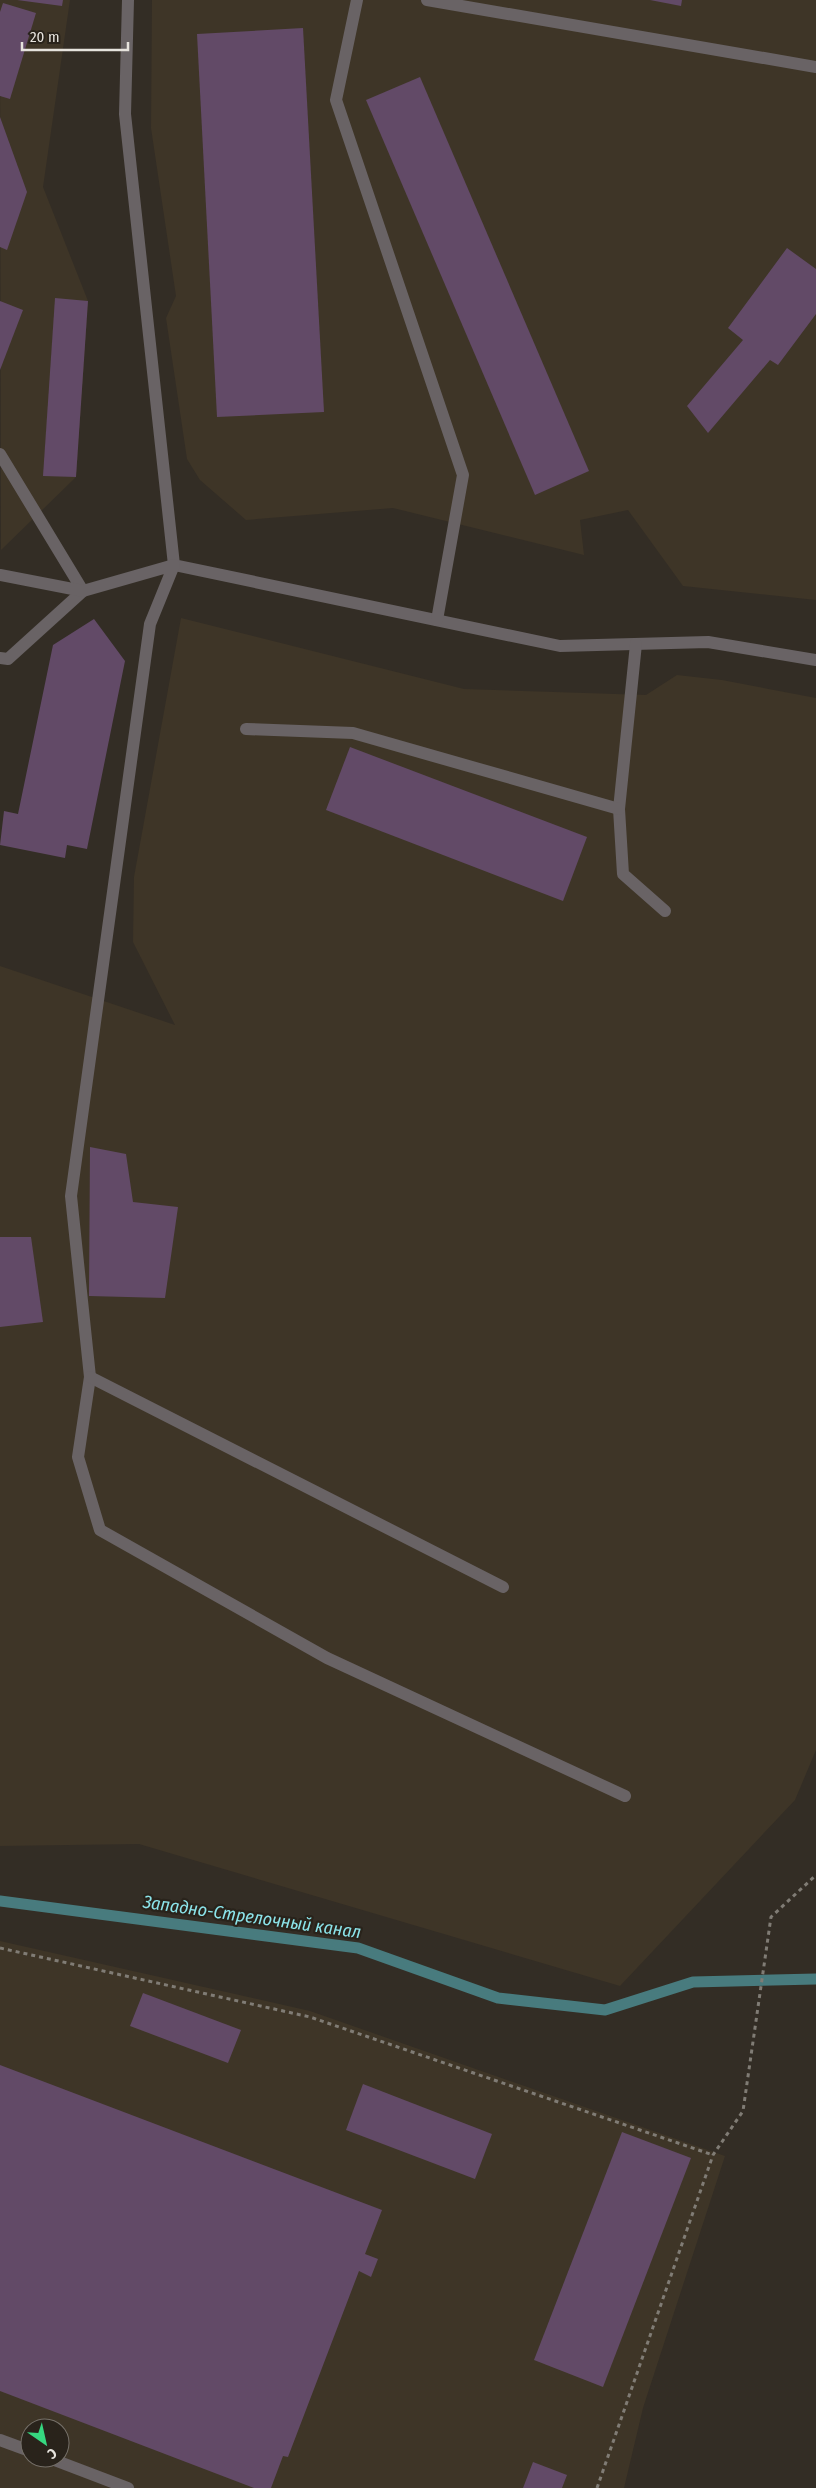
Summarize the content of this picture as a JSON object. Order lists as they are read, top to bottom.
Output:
{
  "water": ["Западно-Стрелочный канал"],
  "scale_bar": "20 m",
  "north": "bottom right"
}
